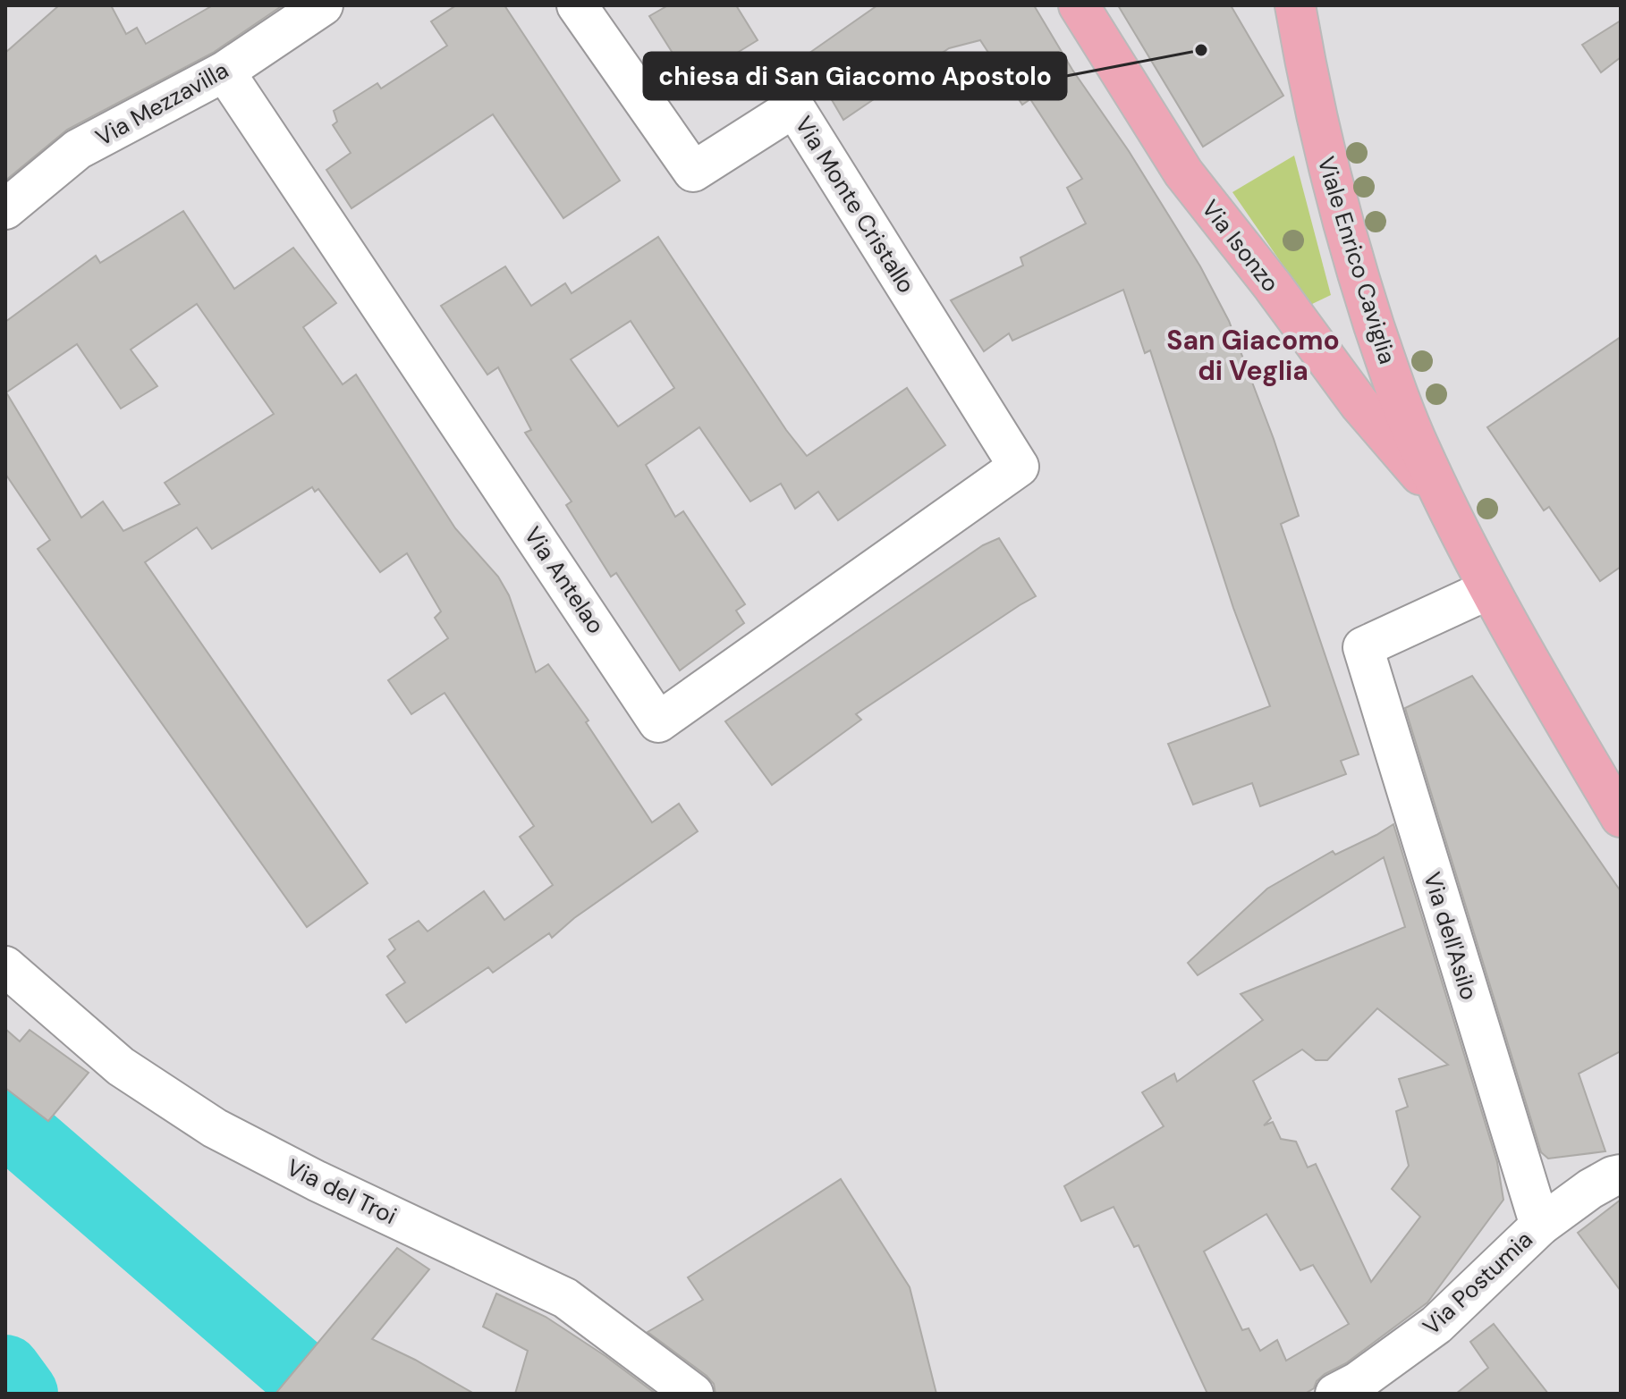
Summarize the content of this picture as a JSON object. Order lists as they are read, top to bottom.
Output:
{
  "streets": {
    "main road": ["Via Isonzo", "Viale Enrico Caviglia"],
    "street": [
      "Via Mezzavilla",
      "Via Monte Cristallo",
      "Via Antelao",
      "Via dell'Asilo",
      "Via del Troi",
      "Via Postumia"
    ]
  },
  "crossings": [
    ["Via Mezzavilla", "Via Antelao"],
    ["Via Monte Cristallo", "Via Antelao"],
    ["Via Isonzo", "Viale Enrico Caviglia"],
    ["Via dell'Asilo", "Via Postumia"]
  ],
  "districts": ["San Giacomo di Veglia"],
  "places": ["chiesa di San Giacomo Apostolo"]
}
